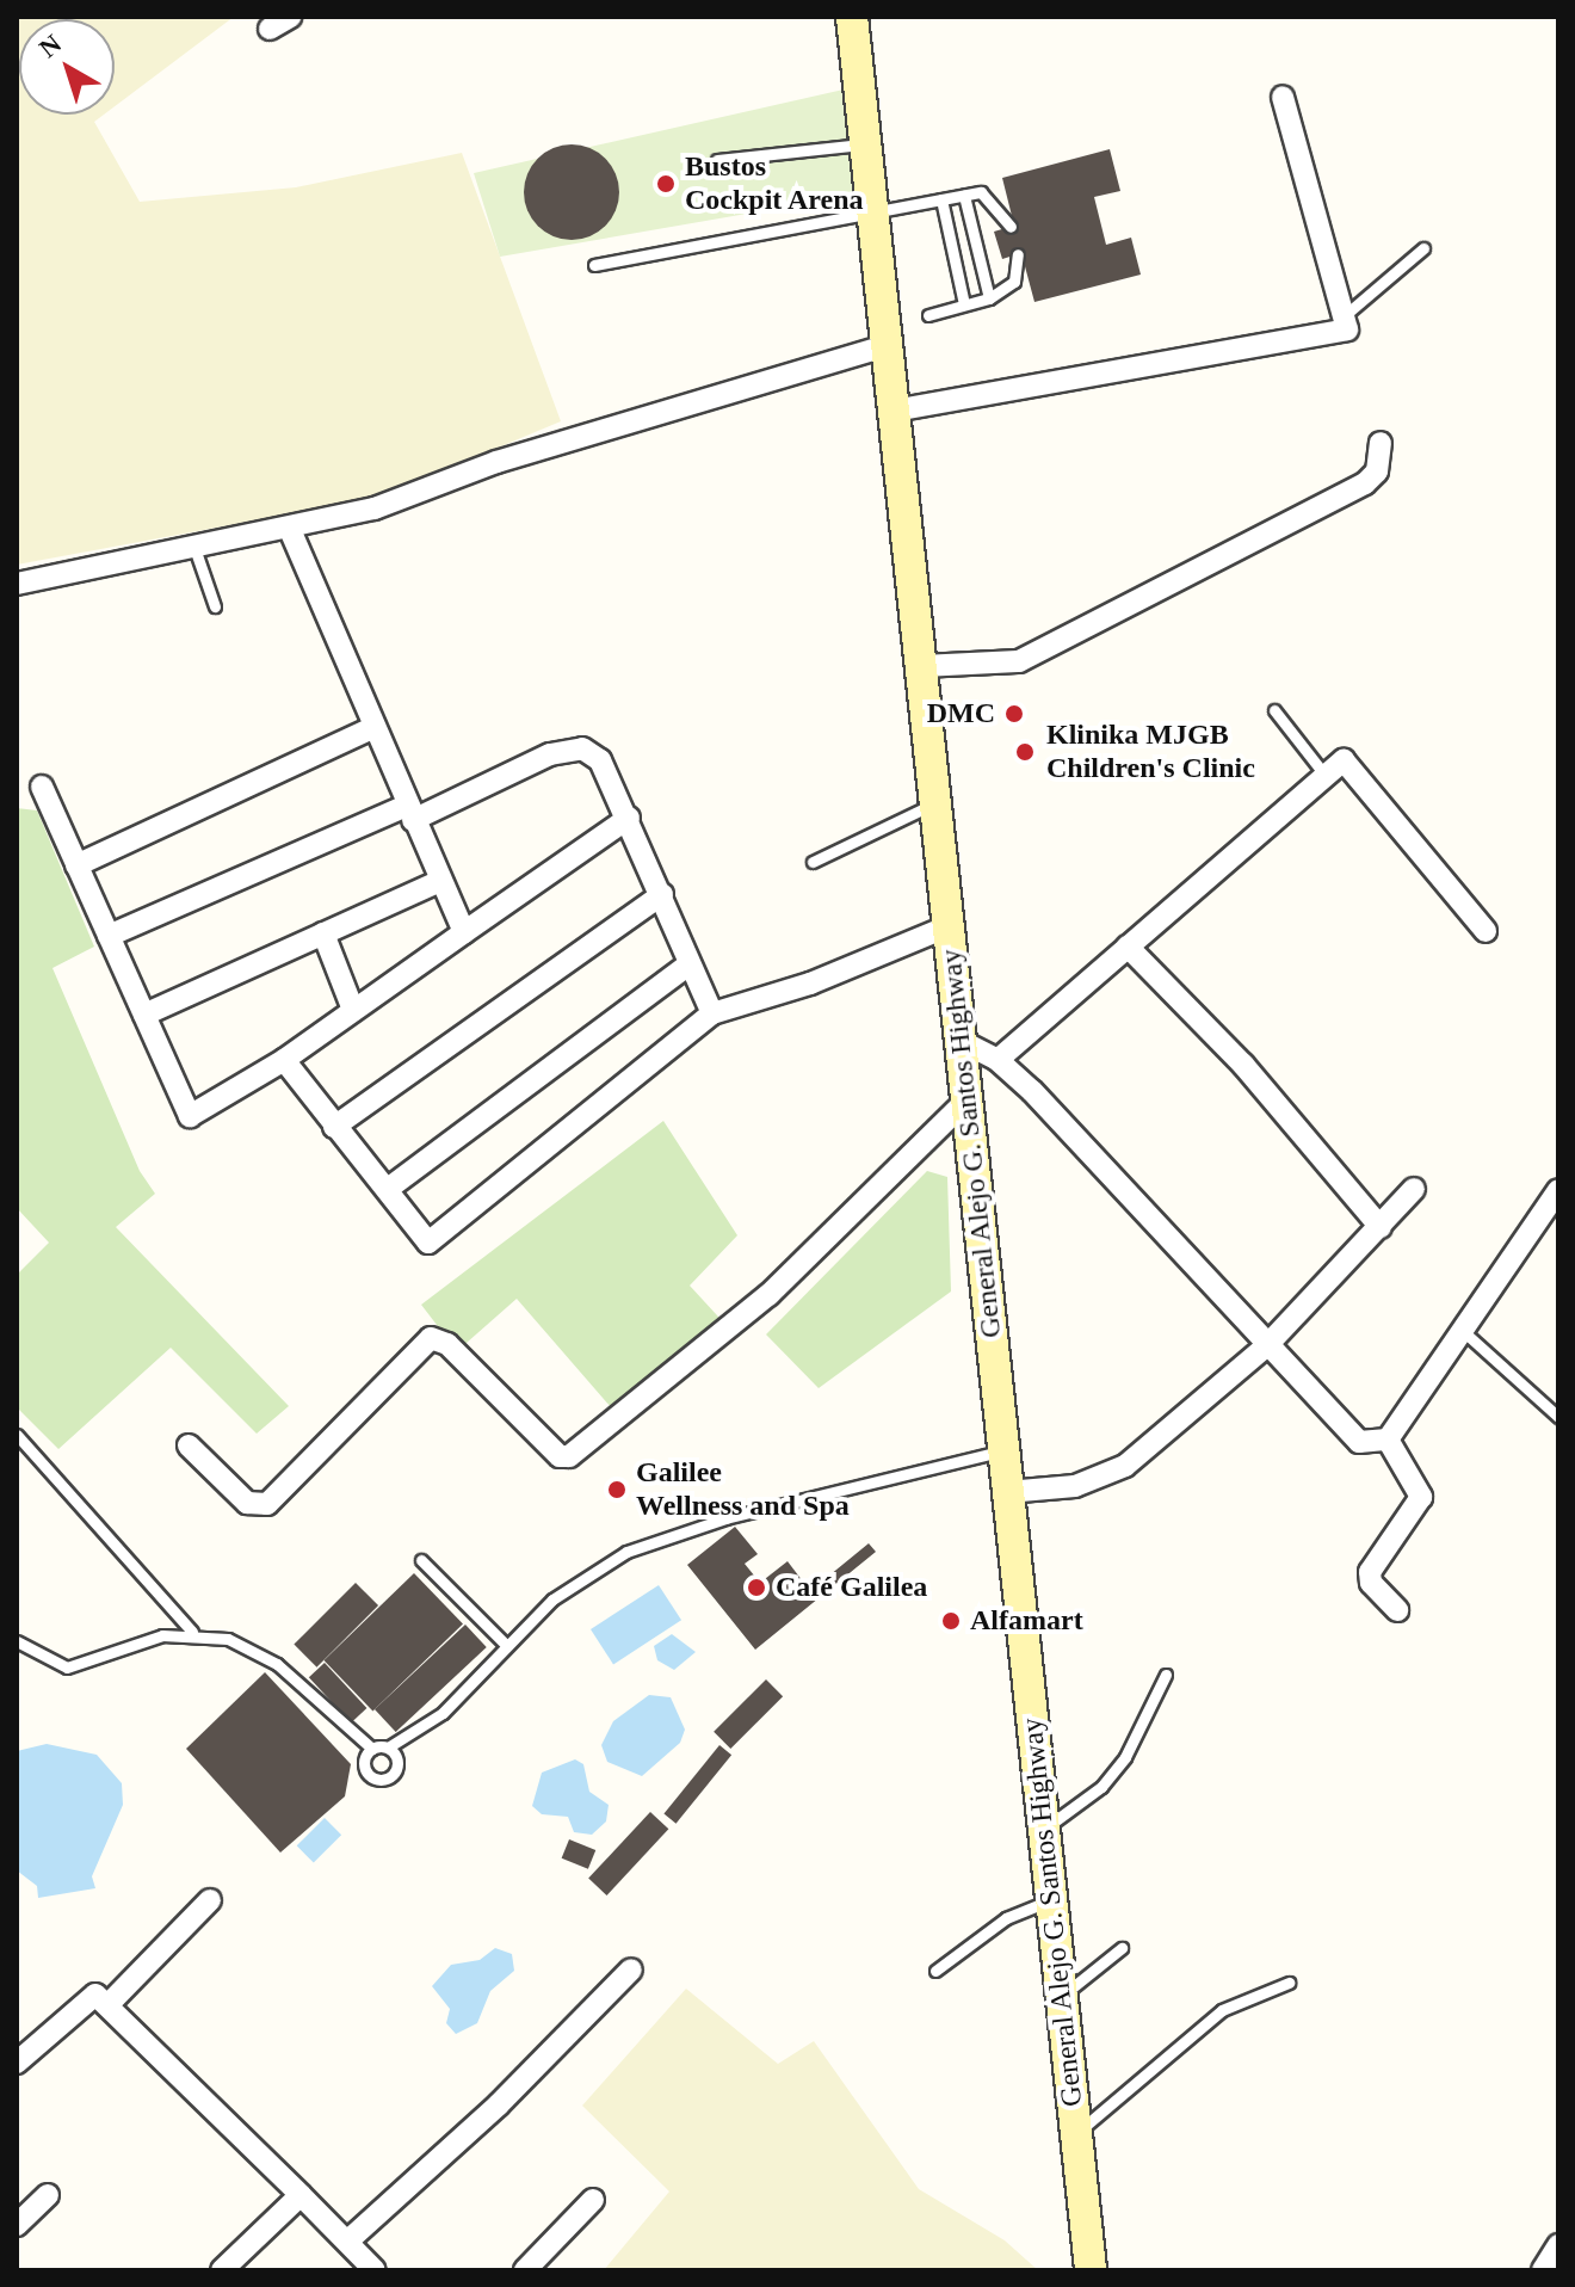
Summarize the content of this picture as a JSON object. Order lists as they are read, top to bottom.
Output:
{
  "streets": {
    "main road": ["General Alejo G. Santos Highway"]
  },
  "places": [
    "Bustos Cockpit Arena",
    "DMC",
    "Klinika MJGB Children's Clinic",
    "Galilee Wellness and Spa",
    "Café Galilea",
    "Alfamart"
  ],
  "north": "top left"
}
